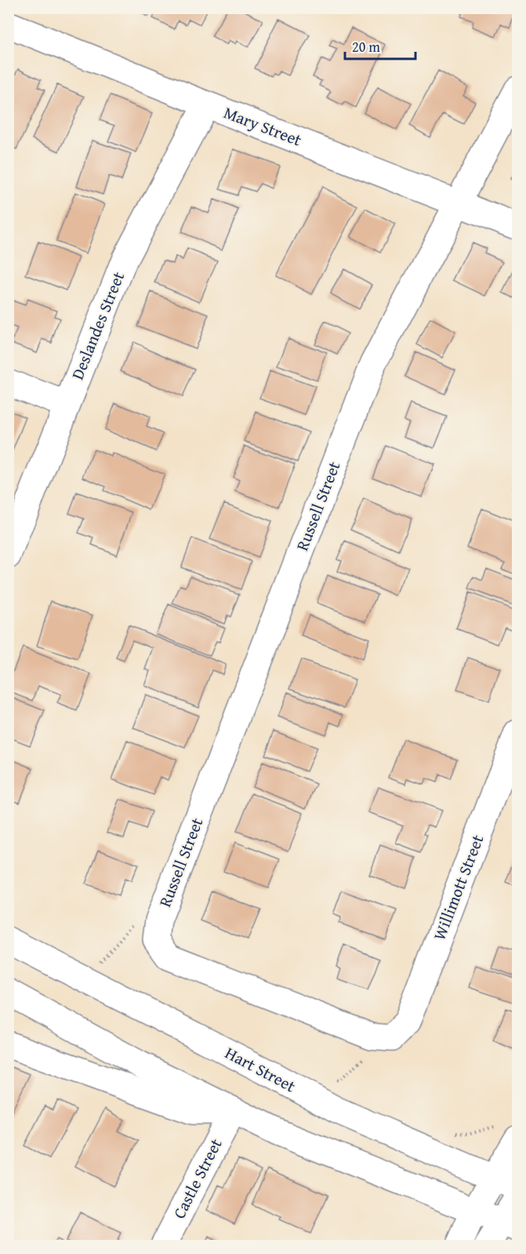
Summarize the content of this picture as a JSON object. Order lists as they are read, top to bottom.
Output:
{
  "streets": {
    "street": [
      "Mary Street",
      "Deslandes Street",
      "Russell Street",
      "Willimott Street",
      "Hart Street",
      "Castle Street"
    ]
  },
  "crossings": [
    ["Mary Street", "Deslandes Street"],
    ["Mary Street", "Russell Street"]
  ],
  "scale_bar": "20 m"
}
